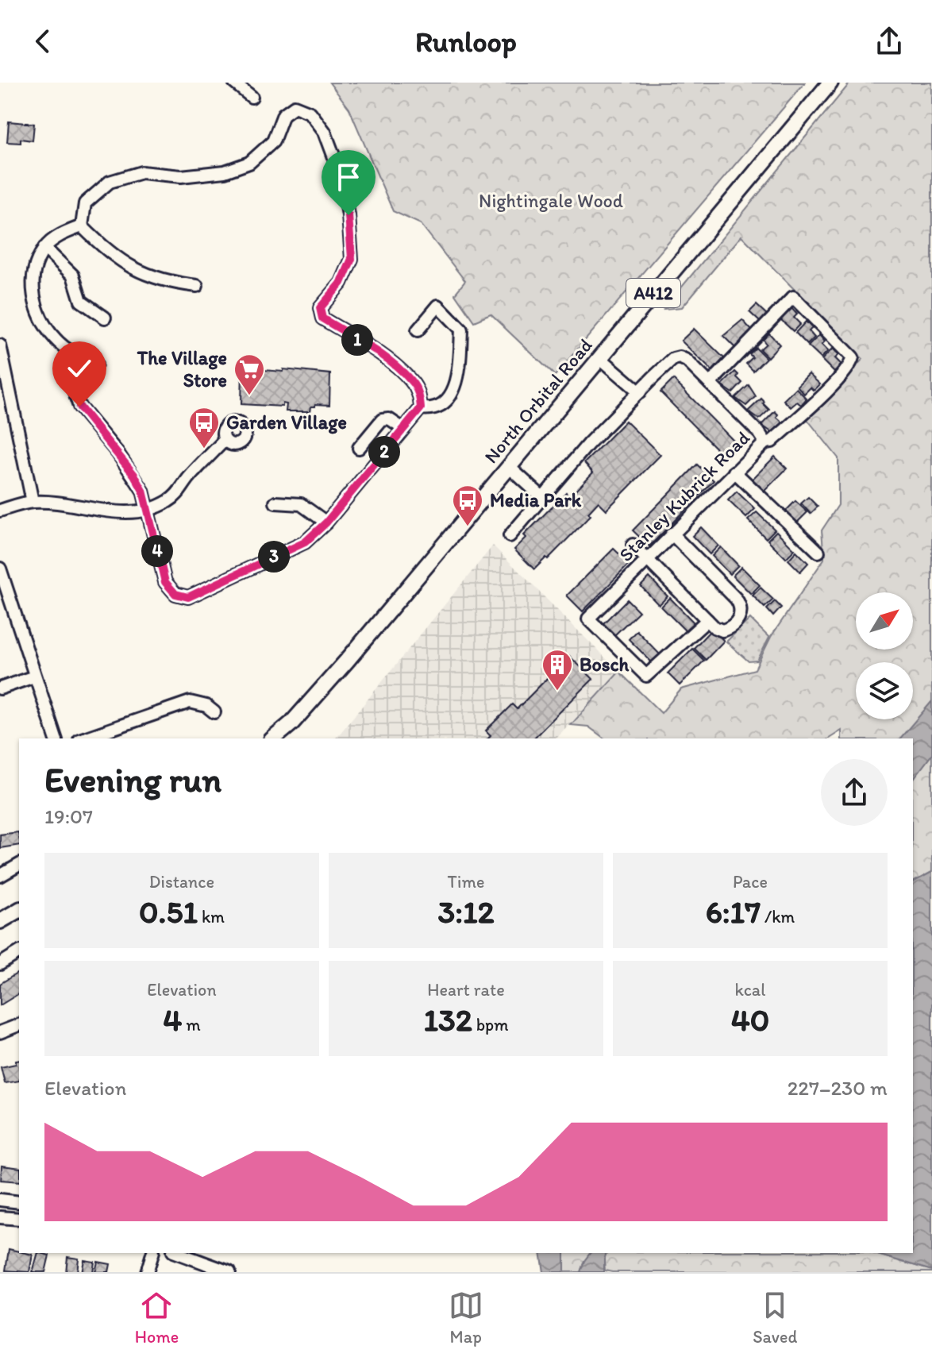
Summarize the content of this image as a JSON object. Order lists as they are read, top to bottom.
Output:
{
  "streets": {
    "main road": ["A412", "North Orbital Road"],
    "street": ["Stanley Kubrick Road"]
  },
  "parks": ["Nightingale Wood"],
  "places": {
    "supermarket": ["The Village Store"],
    "bus stop": ["Garden Village", "Media Park"],
    "building": ["Bosch"]
  },
  "north": "top right",
  "page": {
    "header": "Runloop",
    "pins": [
      "1",
      "2",
      "4",
      "3"
    ],
    "heading": ["Evening run", "19:07"],
    "stats": [
      ["Distance", "0.51 km"],
      ["Time", "3:12"],
      ["Pace", "6:17 /km"],
      ["Elevation", "4 m"],
      ["Heart rate", "132 bpm"],
      ["kcal", "40"]
    ],
    "chart": ["Elevation", "227–230 m"],
    "tabs": ["Home", "Map", "Saved"]
  }
}
